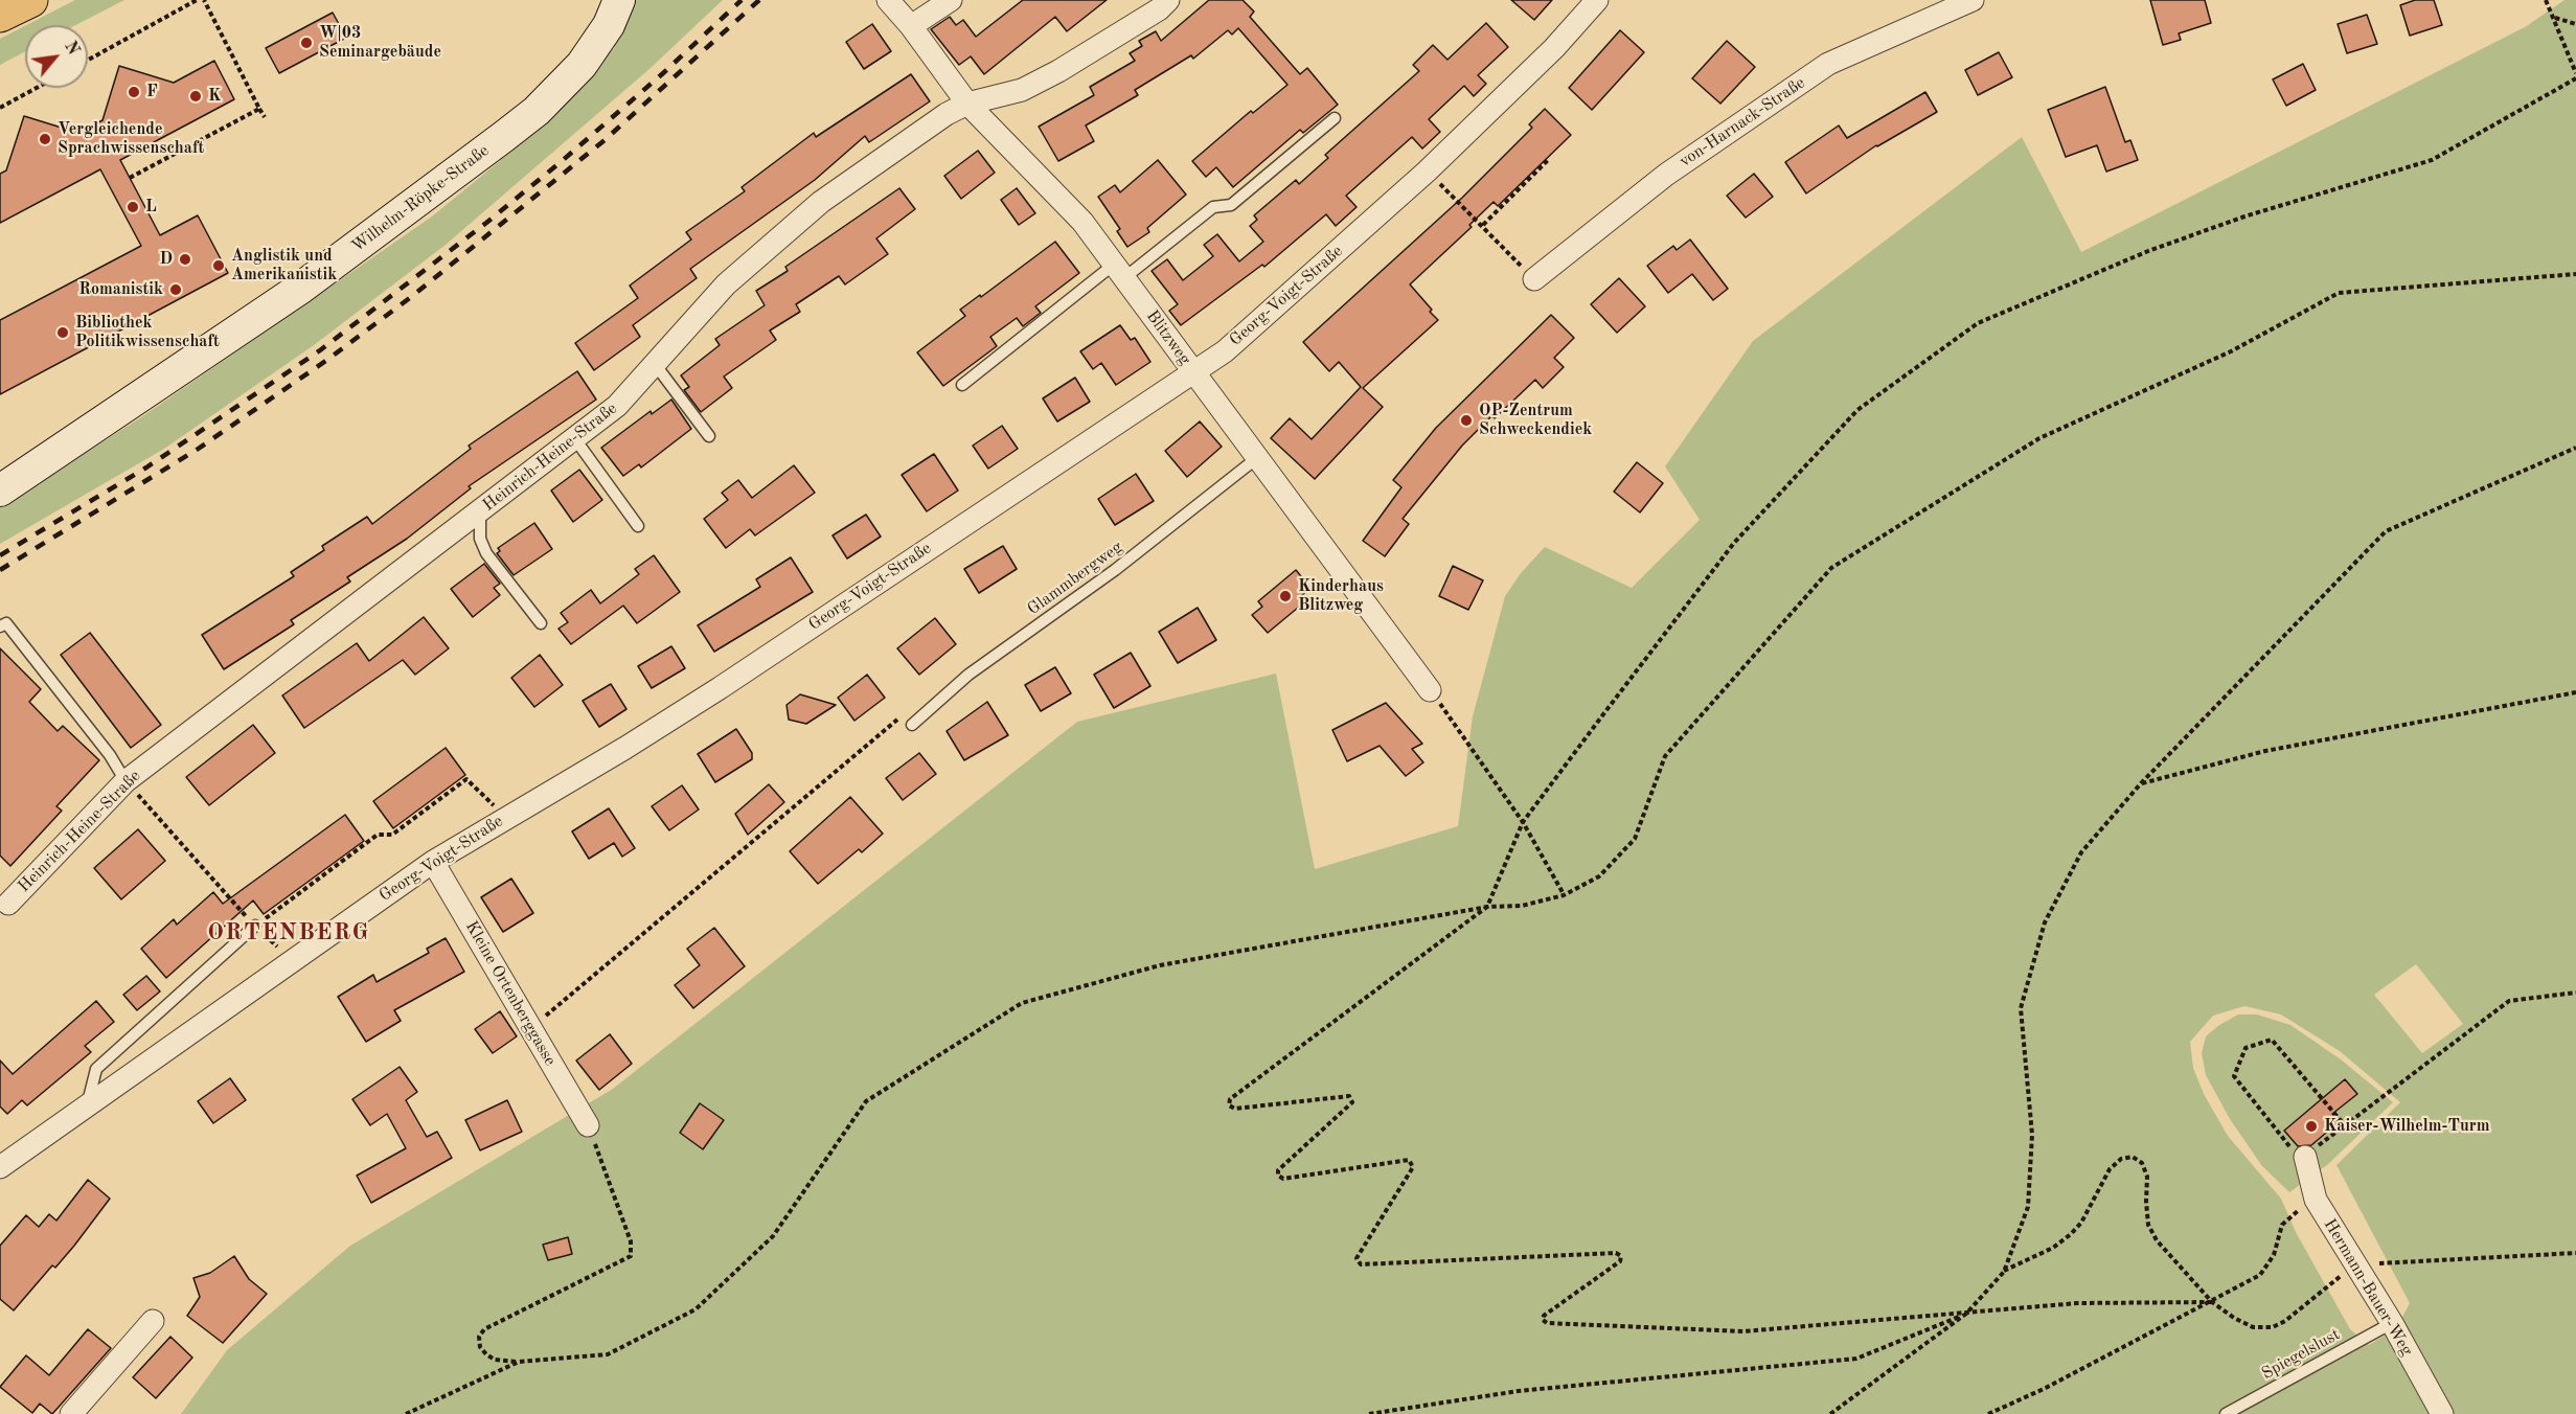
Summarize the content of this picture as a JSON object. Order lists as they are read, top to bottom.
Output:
{
  "streets": {
    "main road": ["Wilhelm-Röpke-Straße"],
    "street": [
      "von-Harnack-Straße",
      "Georg-Voigt-Straße",
      "Blitzweg",
      "Heinrich-Heine-Straße",
      "Kleine Ortenberggasse",
      "Hermann-Bauer-Weg"
    ],
    "lane": ["Glammbergweg", "Spiegelslust"]
  },
  "crossings": [
    ["Georg-Voigt-Straße", "Blitzweg"],
    ["Georg-Voigt-Straße", "Kleine Ortenberggasse"],
    ["Blitzweg", "Heinrich-Heine-Straße"],
    ["Blitzweg", "Glammbergweg"],
    ["Hermann-Bauer-Weg", "Spiegelslust"]
  ],
  "districts": ["ORTENBERG"],
  "places": [
    "W|03 Seminargebäude",
    "F",
    "K",
    "Vergleichende Sprachwissenschaft",
    "L",
    "D",
    "Anglistik und Amerikanistik",
    "Romanistik",
    "Bibliothek Politikwissenschaft",
    "OP-Zentrum Schweckendiek",
    "Kinderhaus Blitzweg",
    "Kaiser-Wilhelm-Turm"
  ],
  "north": "top right"
}
